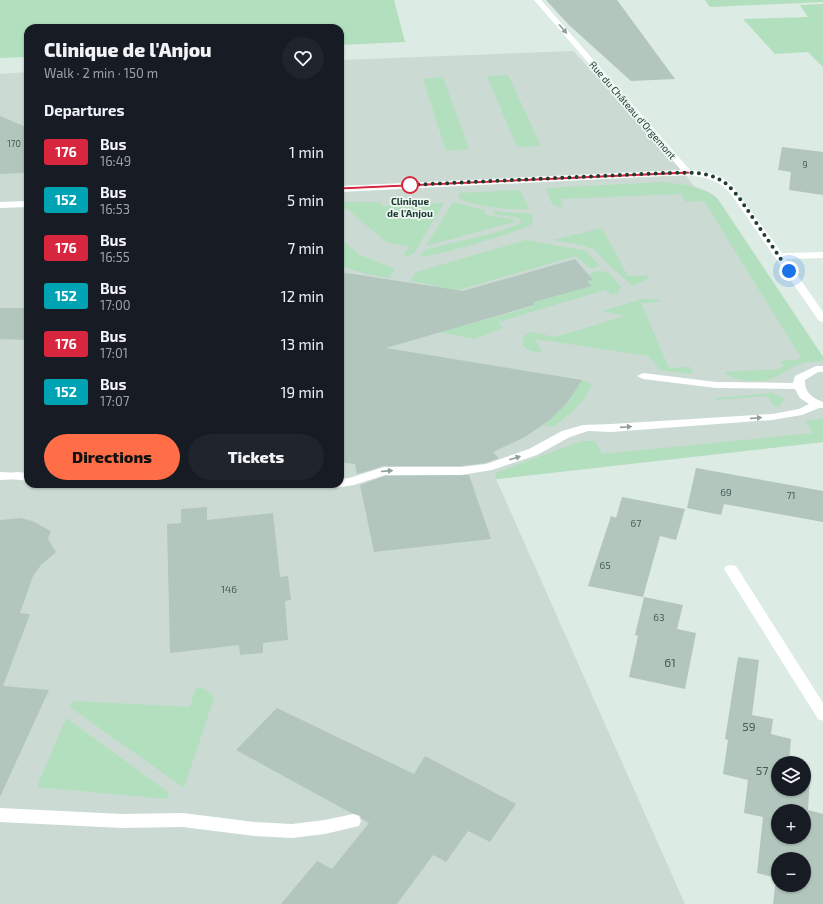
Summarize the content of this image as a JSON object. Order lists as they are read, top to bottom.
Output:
{
  "streets": {
    "street": ["Rue du Château d'Orgemont"]
  },
  "one_way": ["Rue du Château d'Orgemont"],
  "places": ["Clinique de l'Anjou"],
  "lines": ["bus line 176"],
  "house_numbers": [
    "170",
    "9",
    "69",
    "71",
    "67",
    "65",
    "146",
    "63",
    "61",
    "59",
    "57"
  ],
  "page": {
    "heading": [
      ["Clinique de l'Anjou", "Walk · 2 min · 150 m"],
      "Departures"
    ],
    "list": [
      {
        "mark": "176",
        "name": "Bus",
        "note": "16:49",
        "value": "1 min"
      },
      {
        "mark": "152",
        "name": "Bus",
        "note": "16:53",
        "value": "5 min"
      },
      {
        "mark": "176",
        "name": "Bus",
        "note": "16:55",
        "value": "7 min"
      },
      {
        "mark": "152",
        "name": "Bus",
        "note": "17:00",
        "value": "12 min"
      },
      {
        "mark": "176",
        "name": "Bus",
        "note": "17:01",
        "value": "13 min"
      },
      {
        "mark": "152",
        "name": "Bus",
        "note": "17:07",
        "value": "19 min"
      }
    ],
    "buttons": ["Directions", "Tickets"],
    "map_buttons": ["+", "−"]
  }
}
